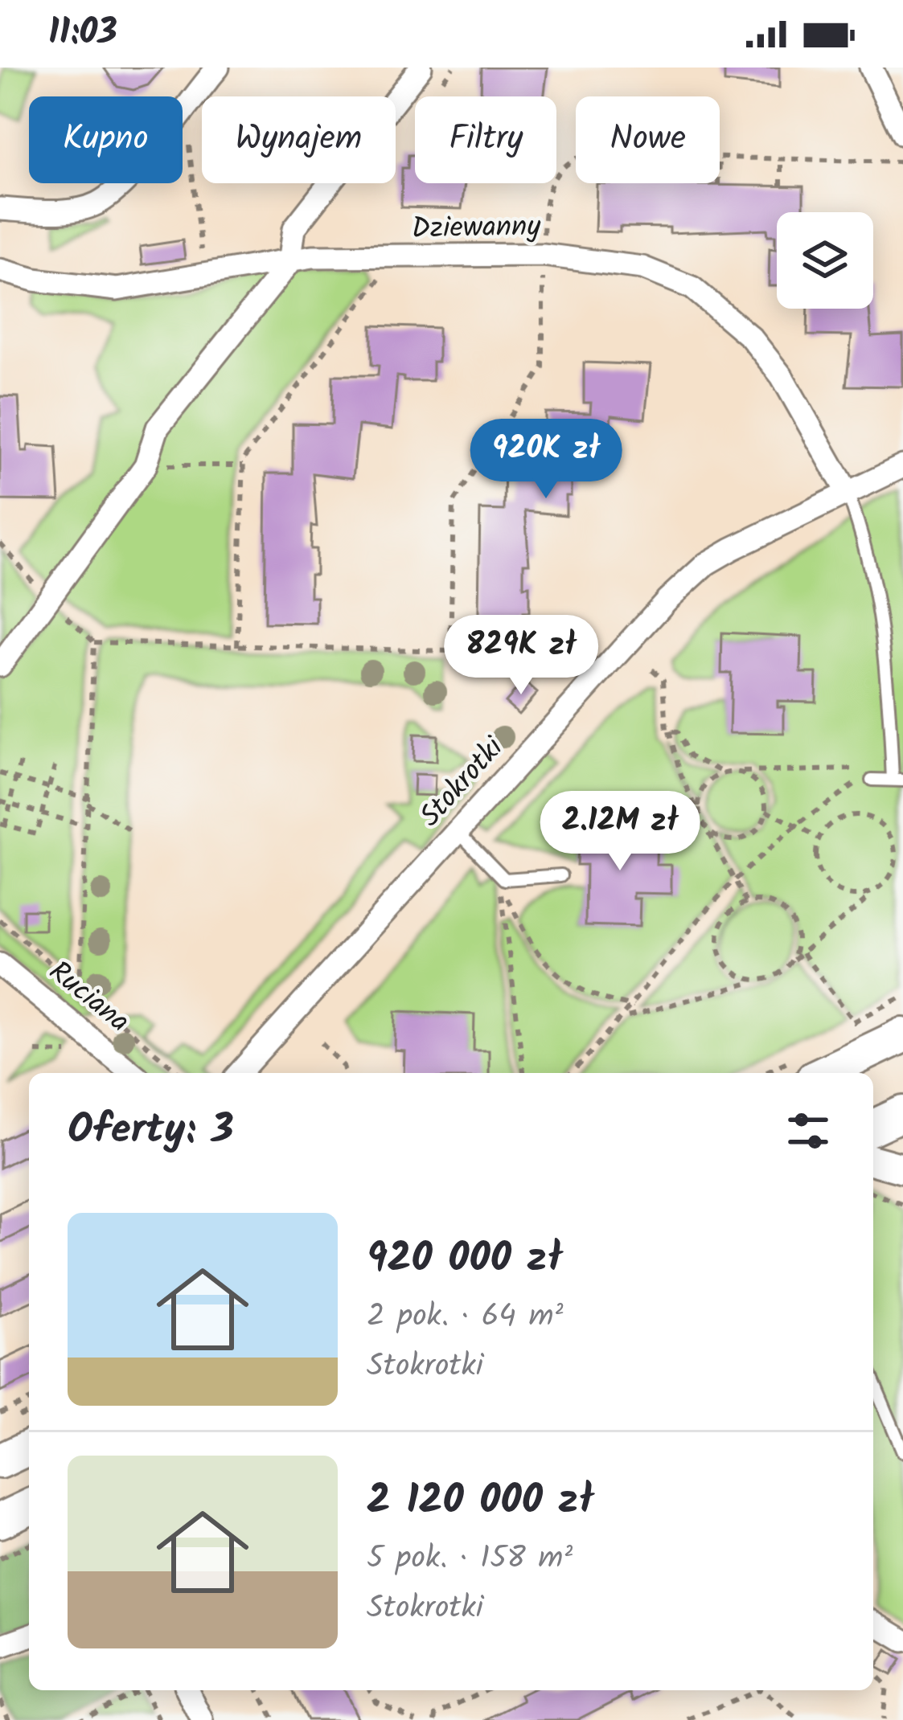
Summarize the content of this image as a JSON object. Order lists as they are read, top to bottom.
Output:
{
  "streets": {
    "street": ["Dziewanny", "Stokrotki", "Ruciana"]
  },
  "crossings": [
    ["Dziewanny", "Stokrotki"]
  ],
  "page": {
    "status": "11:03",
    "chip": [
      "Kupno",
      "Wynajem",
      "Filtry",
      "Nowe"
    ],
    "price": ["920K zł", "829K zł", "2.12M zł"],
    "heading": "Oferty: 3",
    "list": [
      {
        "name": "920 000 zł",
        "note": "2 pok. · 64 m² · Stokrotki"
      },
      {
        "name": "2 120 000 zł",
        "note": "5 pok. · 158 m² · Stokrotki"
      }
    ]
  }
}
